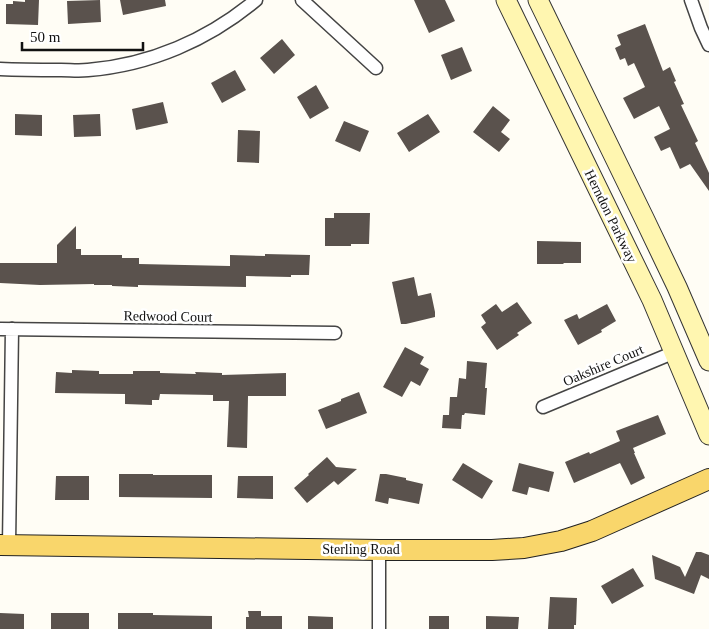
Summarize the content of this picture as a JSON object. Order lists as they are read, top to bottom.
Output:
{
  "streets": {
    "main road": ["Herndon Parkway", "Sterling Road"],
    "street": ["Redwood Court", "Oakshire Court"]
  },
  "crossings": [
    ["Herndon Parkway", "Oakshire Court"]
  ],
  "scale_bar": "50 m"
}
